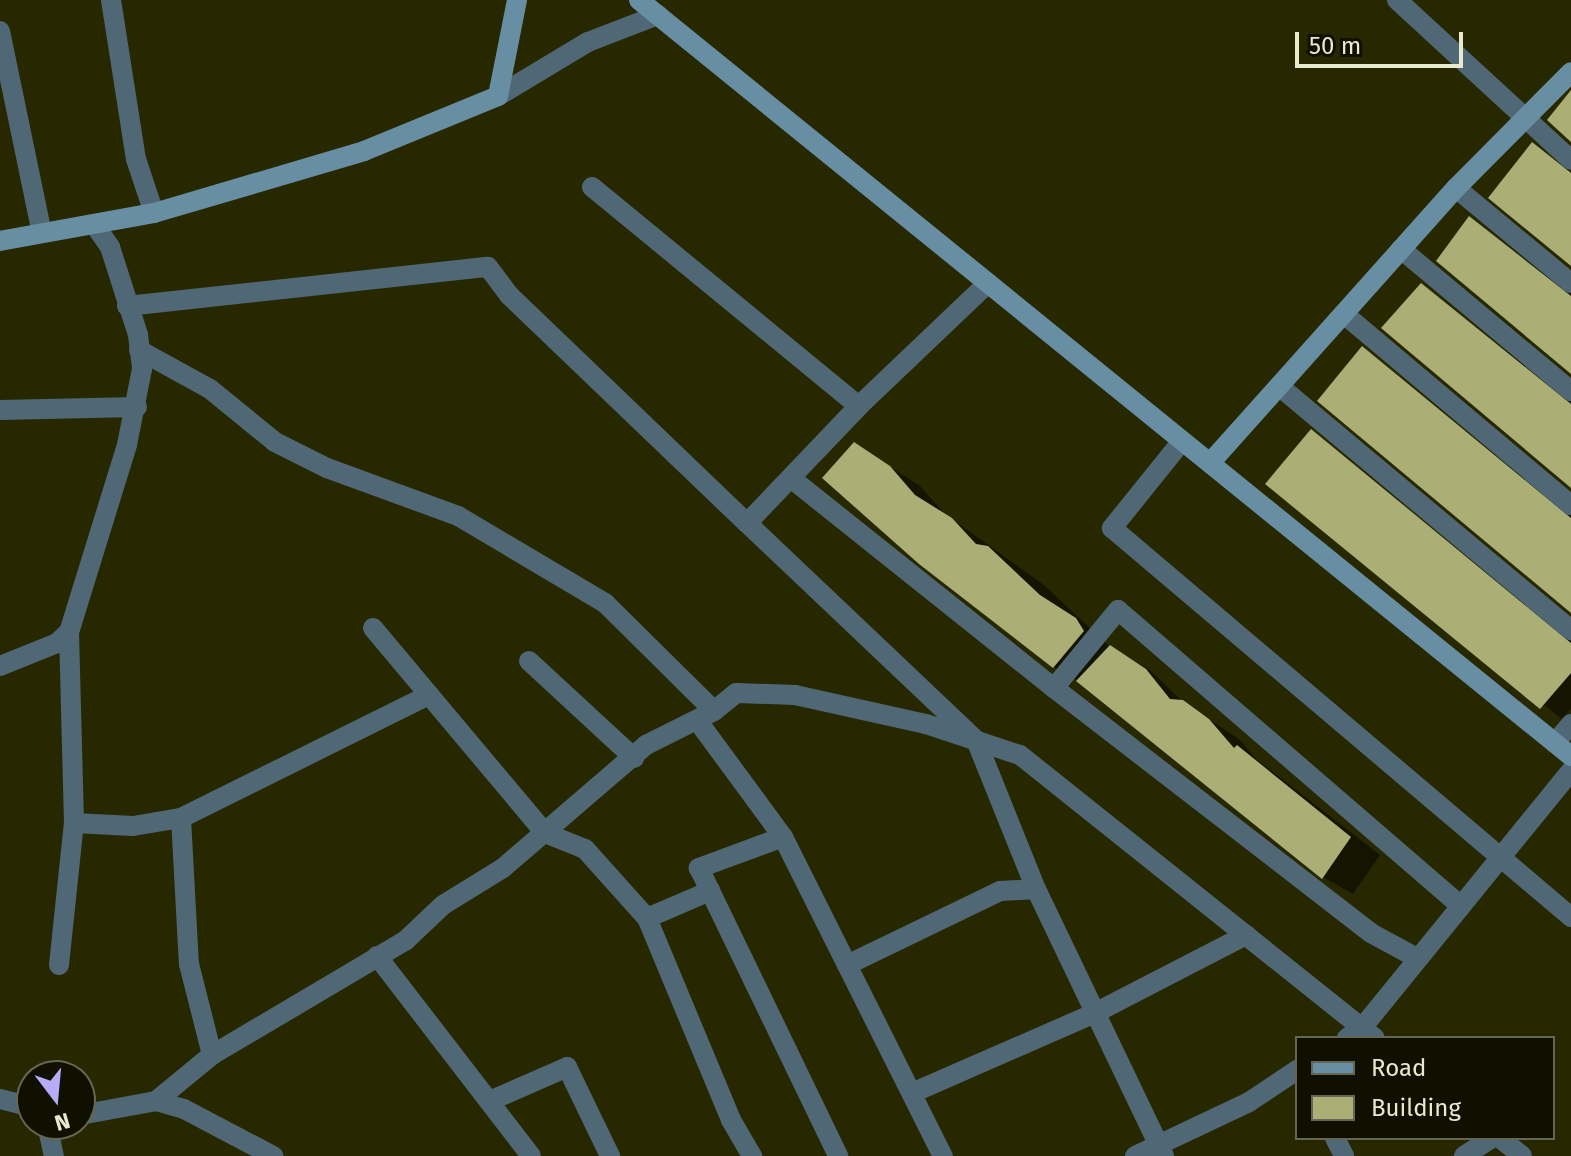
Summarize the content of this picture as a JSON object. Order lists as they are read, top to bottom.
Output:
{
  "legend": ["Road", "Building"],
  "scale_bar": "50 m",
  "north": "bottom"
}
